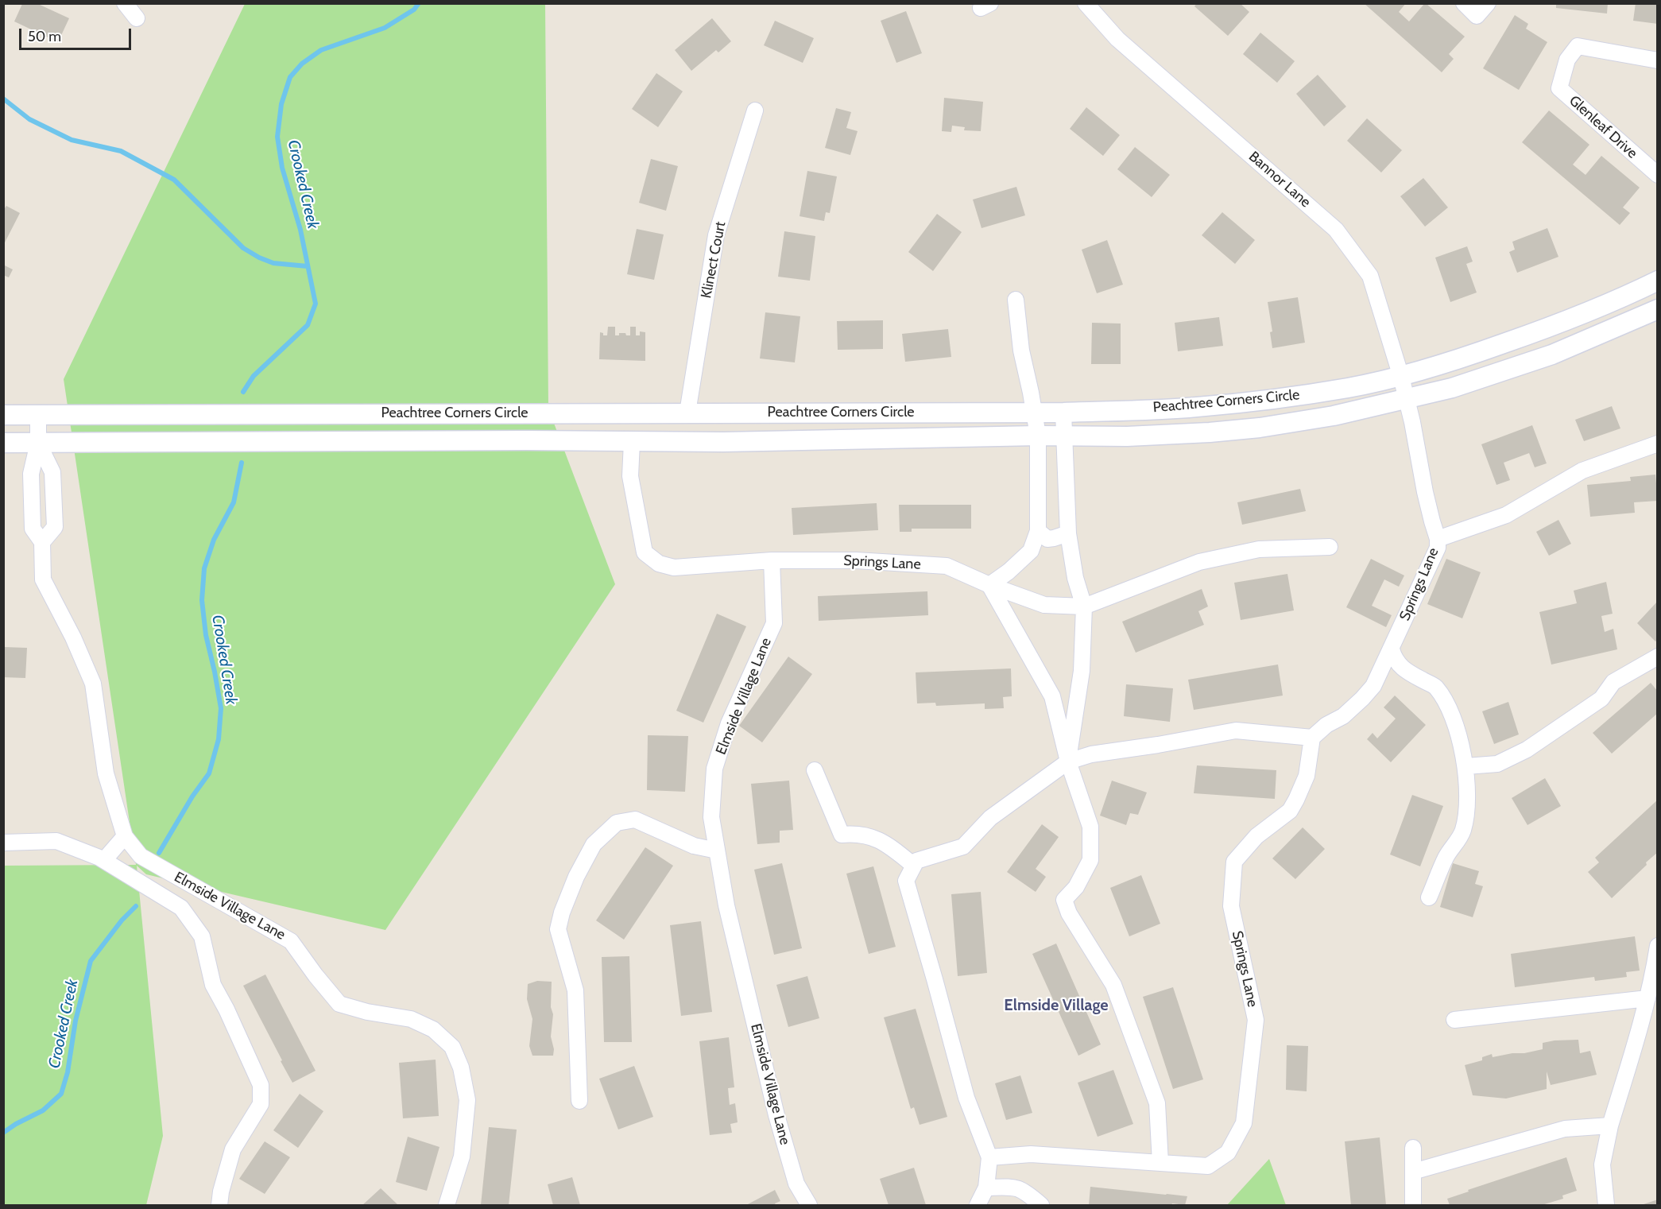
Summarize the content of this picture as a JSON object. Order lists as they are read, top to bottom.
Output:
{
  "streets": {
    "street": [
      "Glenleaf Drive",
      "Bannor Lane",
      "Klinect Court",
      "Peachtree Corners Circle",
      "Springs Lane",
      "Elmside Village Lane"
    ]
  },
  "crossings": [
    ["Bannor Lane", "Peachtree Corners Circle"],
    ["Bannor Lane", "Springs Lane"],
    ["Klinect Court", "Peachtree Corners Circle"],
    ["Peachtree Corners Circle", "Springs Lane"],
    ["Springs Lane", "Elmside Village Lane"]
  ],
  "districts": ["Elmside Village"],
  "water": ["Crooked Creek"],
  "scale_bar": "50 m"
}
